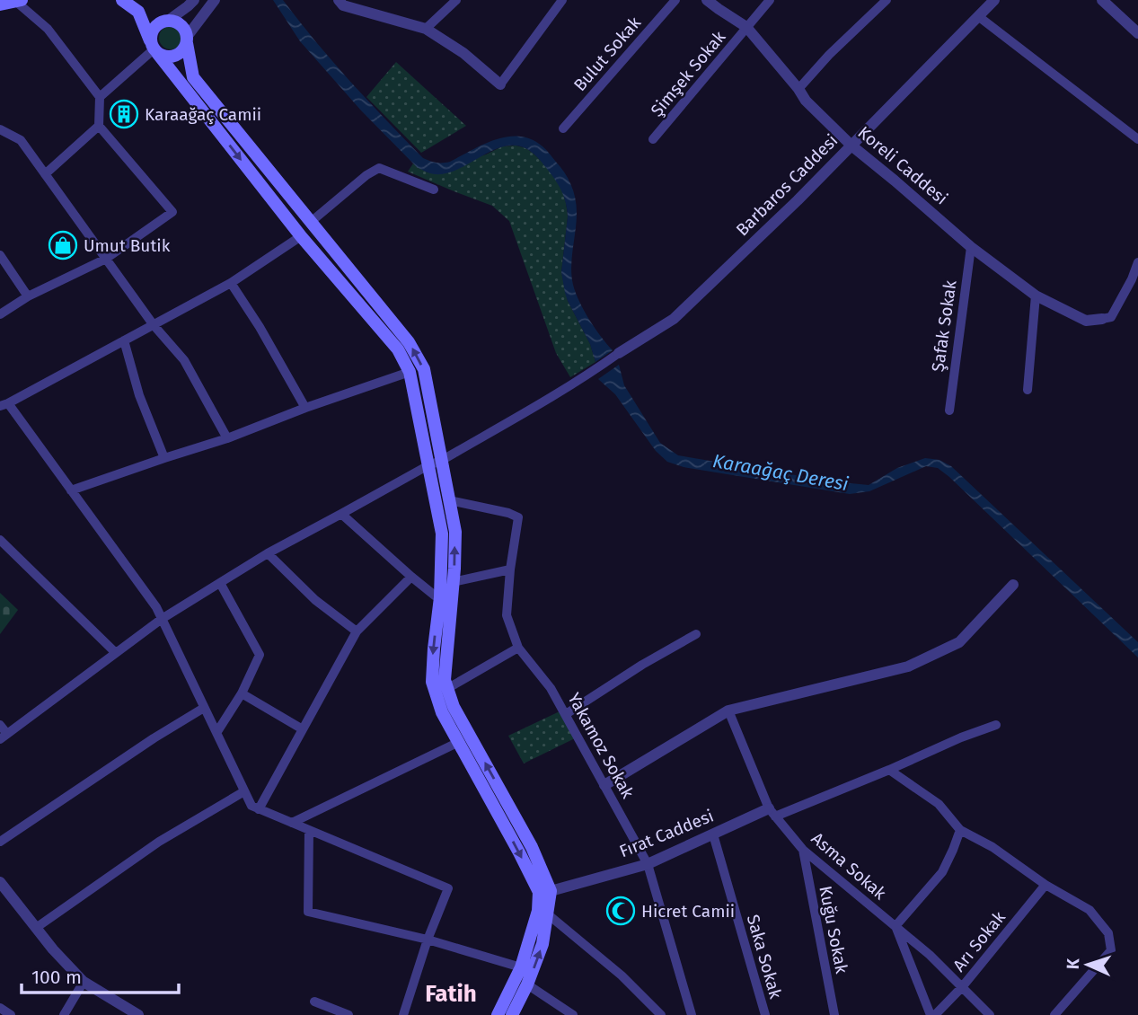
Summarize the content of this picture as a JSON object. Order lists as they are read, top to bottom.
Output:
{
  "streets": {
    "street": [
      "Bulut Sokak",
      "Şimşek Sokak",
      "Koreli Caddesi",
      "Barbaros Caddesi",
      "Şafak Sokak",
      "Yakamoz Sokak",
      "Fırat Caddesi",
      "Asma Sokak",
      "Kuğu Sokak",
      "Arı Sokak",
      "Saka Sokak"
    ]
  },
  "crossings": [
    ["Şimşek Sokak", "Koreli Caddesi"],
    ["Koreli Caddesi", "Barbaros Caddesi"],
    ["Koreli Caddesi", "Şafak Sokak"],
    ["Yakamoz Sokak", "Fırat Caddesi"],
    ["Fırat Caddesi", "Asma Sokak"],
    ["Fırat Caddesi", "Saka Sokak"],
    ["Asma Sokak", "Kuğu Sokak"],
    ["Asma Sokak", "Arı Sokak"]
  ],
  "districts": ["Fatih"],
  "water": ["Karaağaç Deresi"],
  "places": {
    "building": ["Karaağaç Camii"],
    "shop": ["Umut Butik"],
    "mosque": ["Hicret Camii"]
  },
  "scale_bar": "100 m",
  "north": "left"
}
